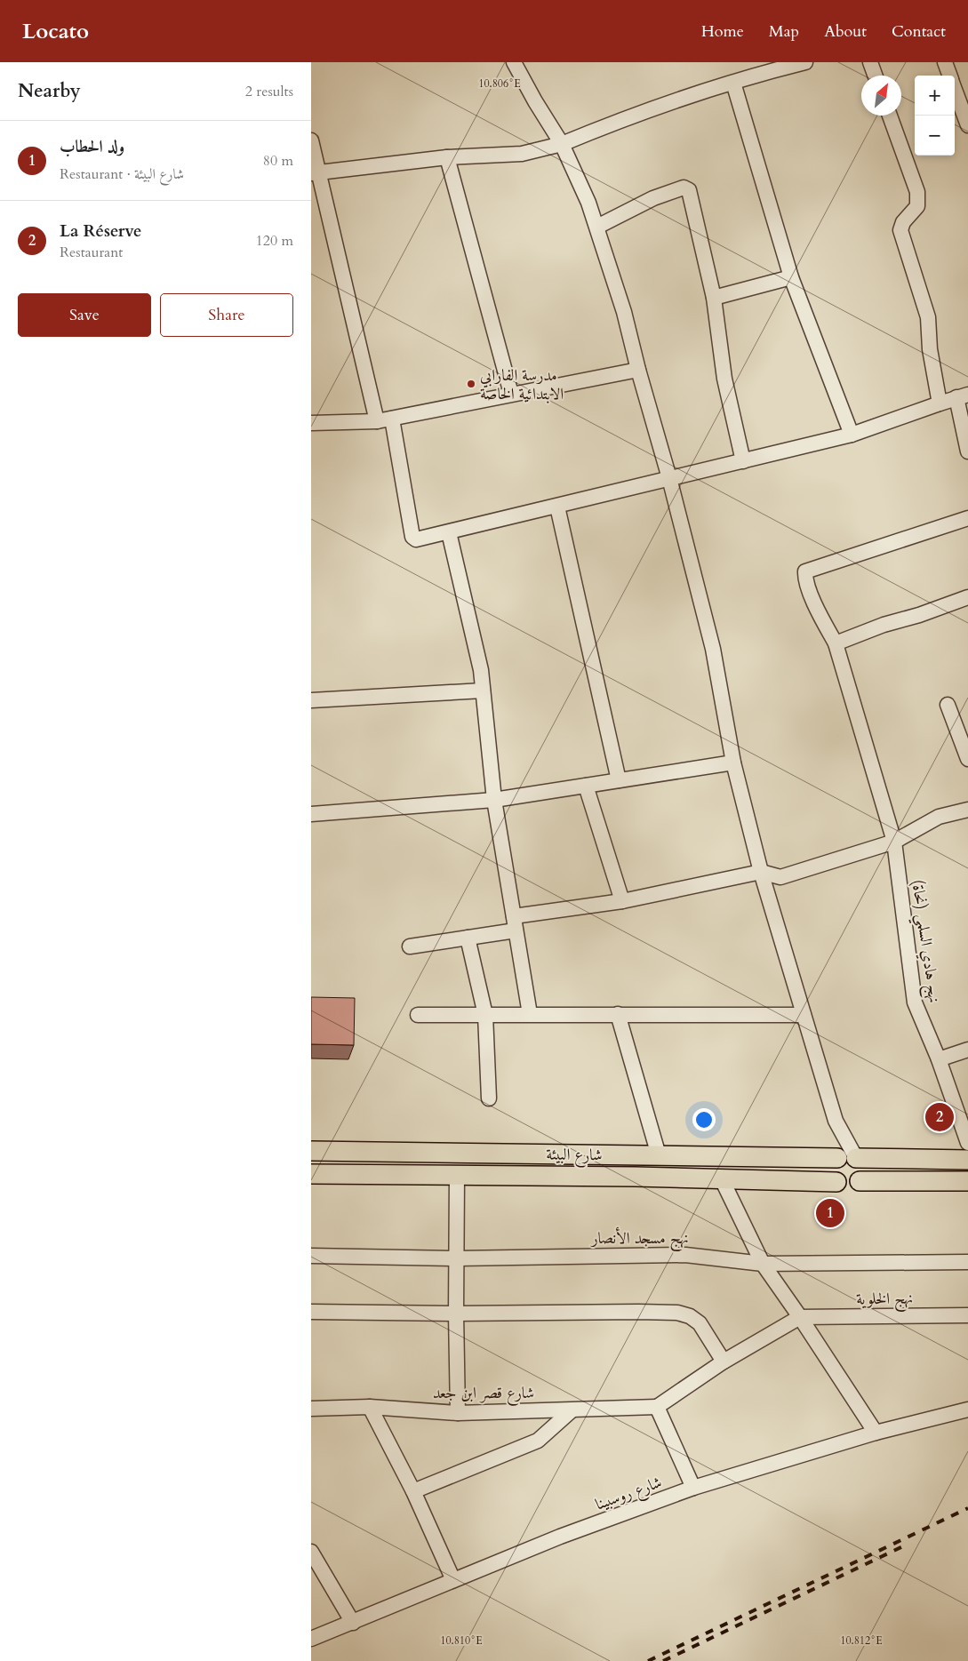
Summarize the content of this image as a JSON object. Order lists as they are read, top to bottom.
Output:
{
  "streets": {
    "main road": ["شارع البيئة"],
    "street": [
      "نهج هادي السلمي (نحاة)",
      "نهج مسجد الأنصار",
      "نهج الخلوية",
      "شارع قصر ابن جعد",
      "شارع روسبينا"
    ]
  },
  "places": ["مدرسة الفارابي الابتدائية الخاصة"],
  "north": "top right",
  "page": {
    "header": "Locato",
    "nav": [
      "Home",
      "Map",
      "About",
      "Contact"
    ],
    "heading": ["Nearby", "2 results"],
    "map_buttons": ["+", "−"],
    "list": [
      {
        "mark": "1",
        "name": "ولد الحطاب",
        "note": "Restaurant · شارع البيئة",
        "value": "80 m"
      },
      {
        "mark": "2",
        "name": "La Réserve",
        "note": "Restaurant",
        "value": "120 m"
      }
    ],
    "buttons": ["Save", "Share"],
    "pins": ["2", "1"]
  },
  "coordinates": ["10.806°E", "10.810°E", "10.812°E"]
}
